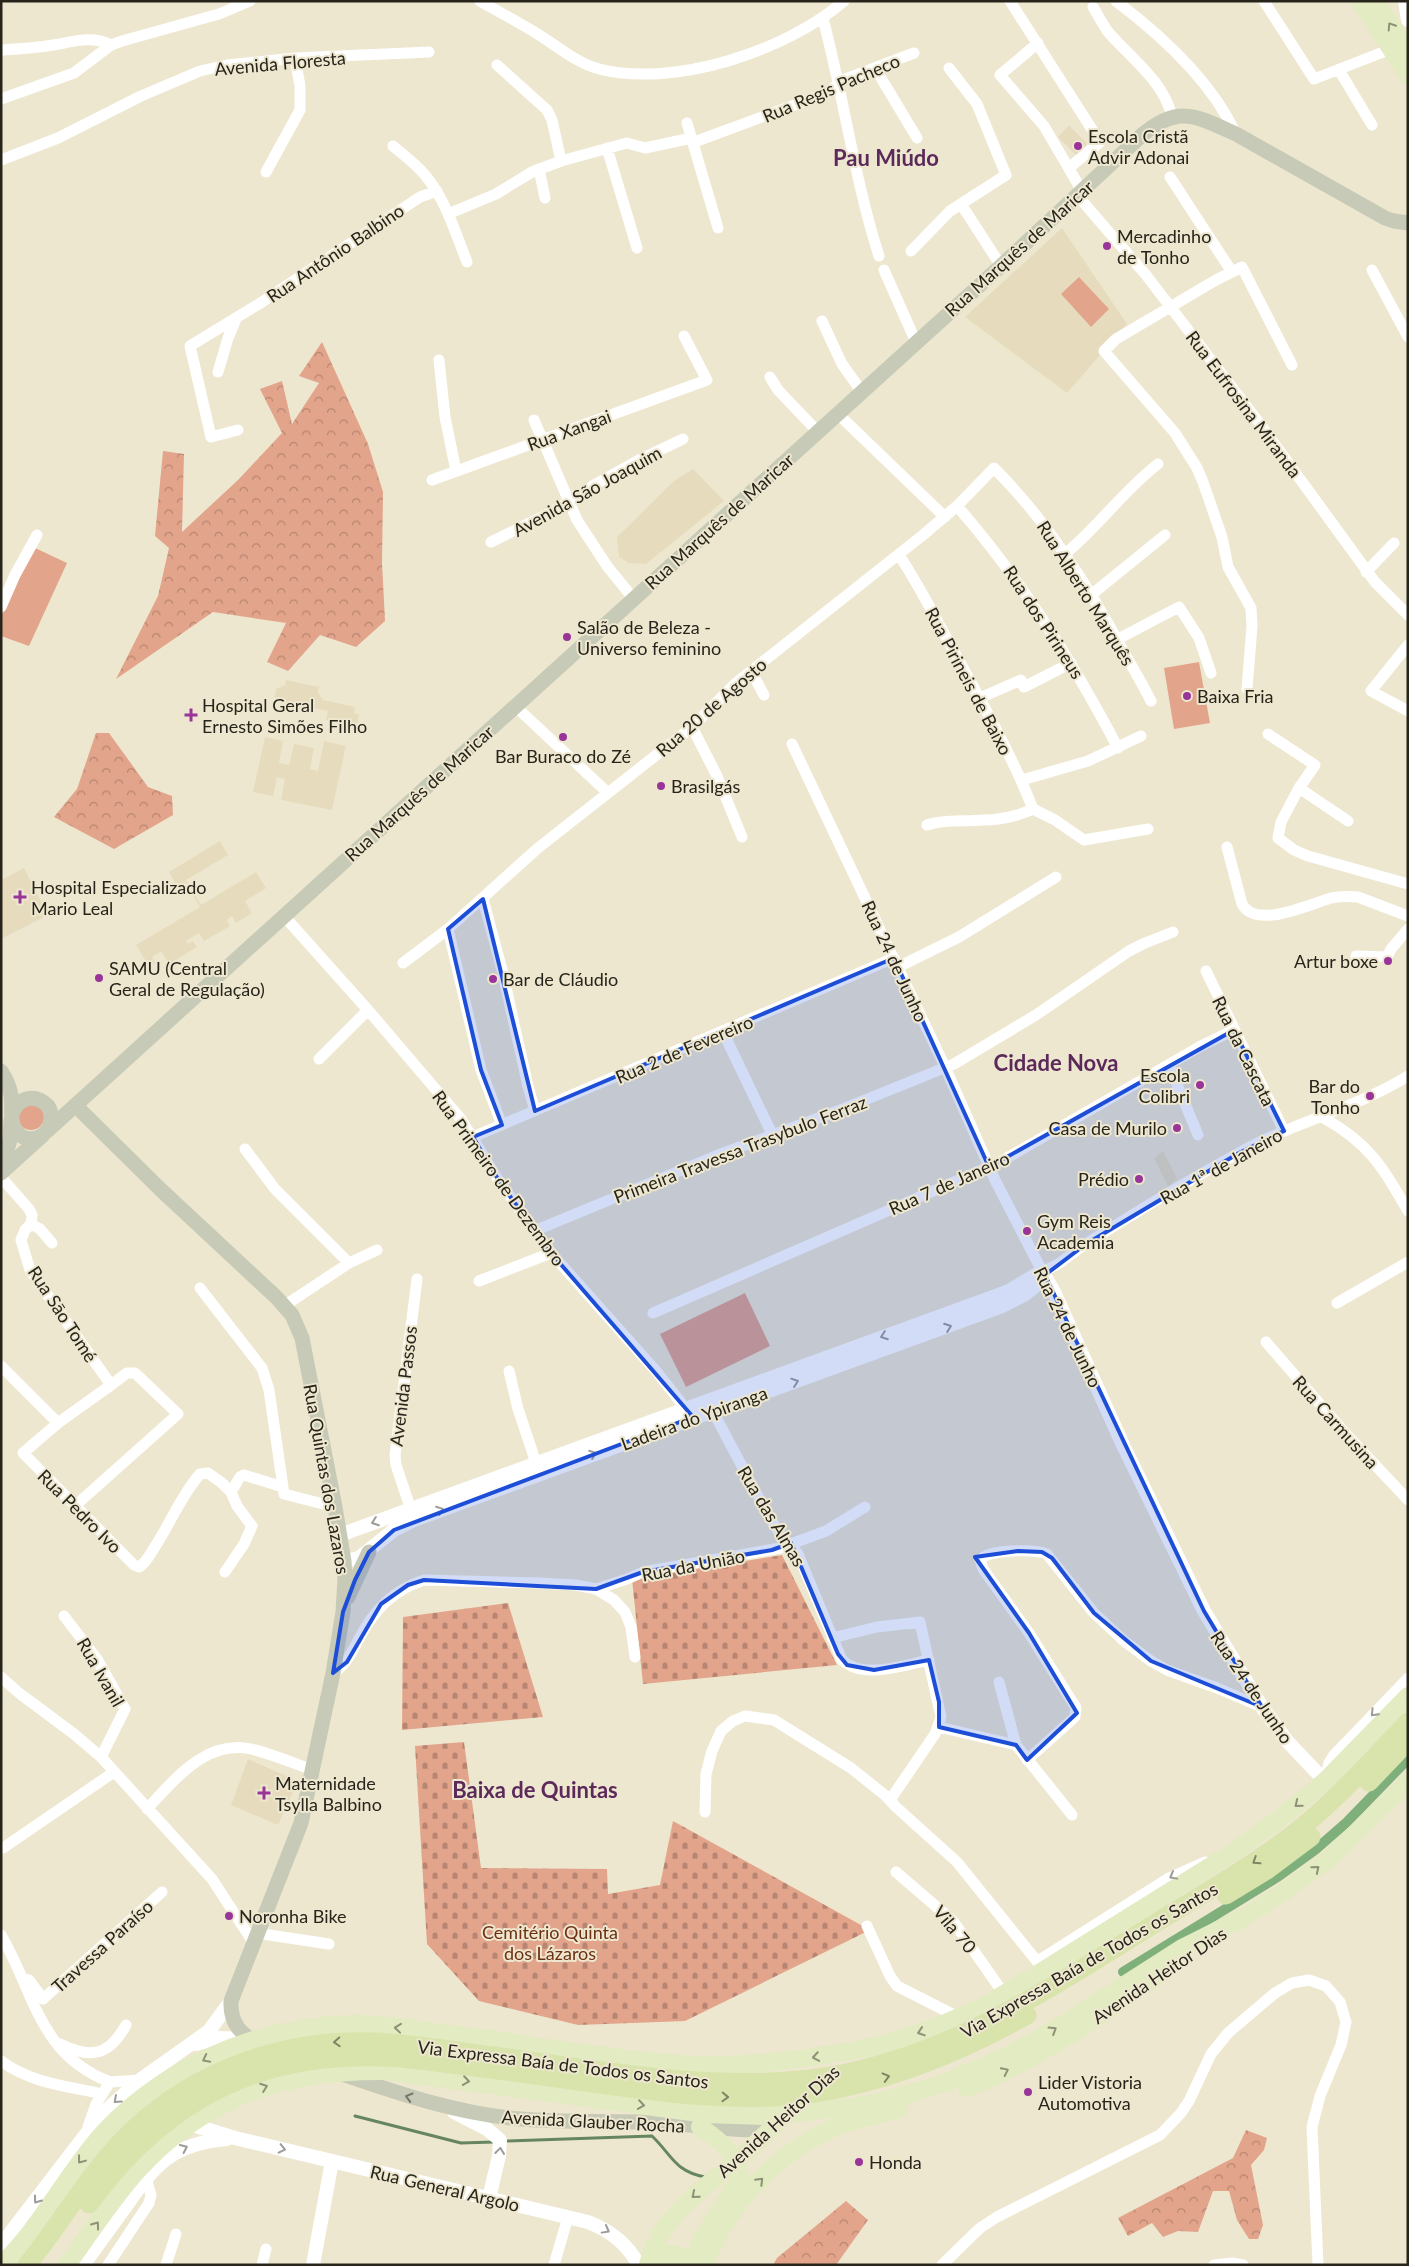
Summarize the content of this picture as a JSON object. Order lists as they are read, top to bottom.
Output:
{
  "streets": {
    "highway": ["Via Expressa Baía de Todos os Santos"],
    "main road": [
      "Rua Marquês de Maricar",
      "Rua Quintas dos Lazaros",
      "Avenida Heitor Dias",
      "Avenida Glauber Rocha"
    ],
    "street": [
      "Avenida Floresta",
      "Rua Regis Pacheco",
      "Rua Antônio Balbino",
      "Rua Eufrosina Miranda",
      "Rua Xangai",
      "Avenida São Joaquim",
      "Rua Alberto Marquês",
      "Rua dos Pirineus",
      "Rua Pirineis de Baixo",
      "Rua 20 de Agosto",
      "Rua 24 de Junho",
      "Rua 2 de Fevereiro",
      "Rua da Cascata",
      "Primeira Travessa Trasybulo Ferraz",
      "Rua 1ª de Janeiro",
      "Rua Primeiro de Dezembro",
      "Rua 7 de Janeiro",
      "Rua Sāo Tomé",
      "Avenida Passos",
      "Ladeira do Ypiranga",
      "Rua Carmusina",
      "Rua Pedro Ivo",
      "Rua das Almas",
      "Rua da União",
      "Rua Ivanil",
      "Vila 70",
      "Travessa Paraíso",
      "Rua General Argolo"
    ]
  },
  "crossings": [
    ["Rua Marquês de Maricar", "Rua Eufrosina Miranda"],
    ["Rua Marquês de Maricar", "Rua Primeiro de Dezembro"],
    ["Rua Marquês de Maricar", "Rua Quintas dos Lazaros"],
    ["Rua Alberto Marquês", "Rua 20 de Agosto"],
    ["Rua dos Pirineus", "Rua 20 de Agosto"],
    ["Rua Pirineis de Baixo", "Rua 20 de Agosto"],
    ["Rua 24 de Junho", "Rua 2 de Fevereiro"],
    ["Rua 24 de Junho", "Primeira Travessa Trasybulo Ferraz"],
    ["Rua 24 de Junho", "Rua 1ª de Janeiro"],
    ["Rua 24 de Junho", "Rua 7 de Janeiro"],
    ["Rua 24 de Junho", "Ladeira do Ypiranga"],
    ["Rua 24 de Junho", "Avenida Heitor Dias"],
    ["Rua 2 de Fevereiro", "Rua Primeiro de Dezembro"],
    ["Rua da Cascata", "Rua 1ª de Janeiro"],
    ["Rua da Cascata", "Rua 7 de Janeiro"],
    ["Primeira Travessa Trasybulo Ferraz", "Rua Primeiro de Dezembro"],
    ["Rua 1ª de Janeiro", "Ladeira do Ypiranga"],
    ["Rua Primeiro de Dezembro", "Ladeira do Ypiranga"],
    ["Avenida Passos", "Ladeira do Ypiranga"],
    ["Ladeira do Ypiranga", "Rua Quintas dos Lazaros"],
    ["Ladeira do Ypiranga", "Rua das Almas"],
    ["Rua Quintas dos Lazaros", "Avenida Glauber Rocha"],
    ["Rua Quintas dos Lazaros", "Rua General Argolo"],
    ["Rua das Almas", "Rua da União"],
    ["Vila 70", "Avenida Heitor Dias"],
    ["Via Expressa Baía de Todos os Santos", "Avenida Heitor Dias"],
    ["Avenida Heitor Dias", "Avenida Glauber Rocha"]
  ],
  "districts": ["Pau Miúdo", "Cidade Nova", "Baixa de Quintas"],
  "parks": ["Cemitério Quinta dos Lázaros"],
  "places": {
    "other": [
      "Escola Cristã Advir Adonai",
      "Mercadinho de Tonho",
      "Salão de Beleza - Universo feminino",
      "Baixa Fria",
      "Bar Buraco do Zé",
      "Brasilgás",
      "Artur boxe",
      "SAMU (Central Geral de Regulação)",
      "Bar de Cláudio",
      "Escola Colibri",
      "Bar do Tonho",
      "Casa de Murilo",
      "Prédio",
      "Gym Reis Academia",
      "Noronha Bike",
      "Lider Vistoria Automotiva",
      "Honda"
    ],
    "health": ["Hospital Geral Ernesto Simões Filho", "Hospital Especializado Mario Leal", "Maternidade Tsylla Balbino"]
  }
}
